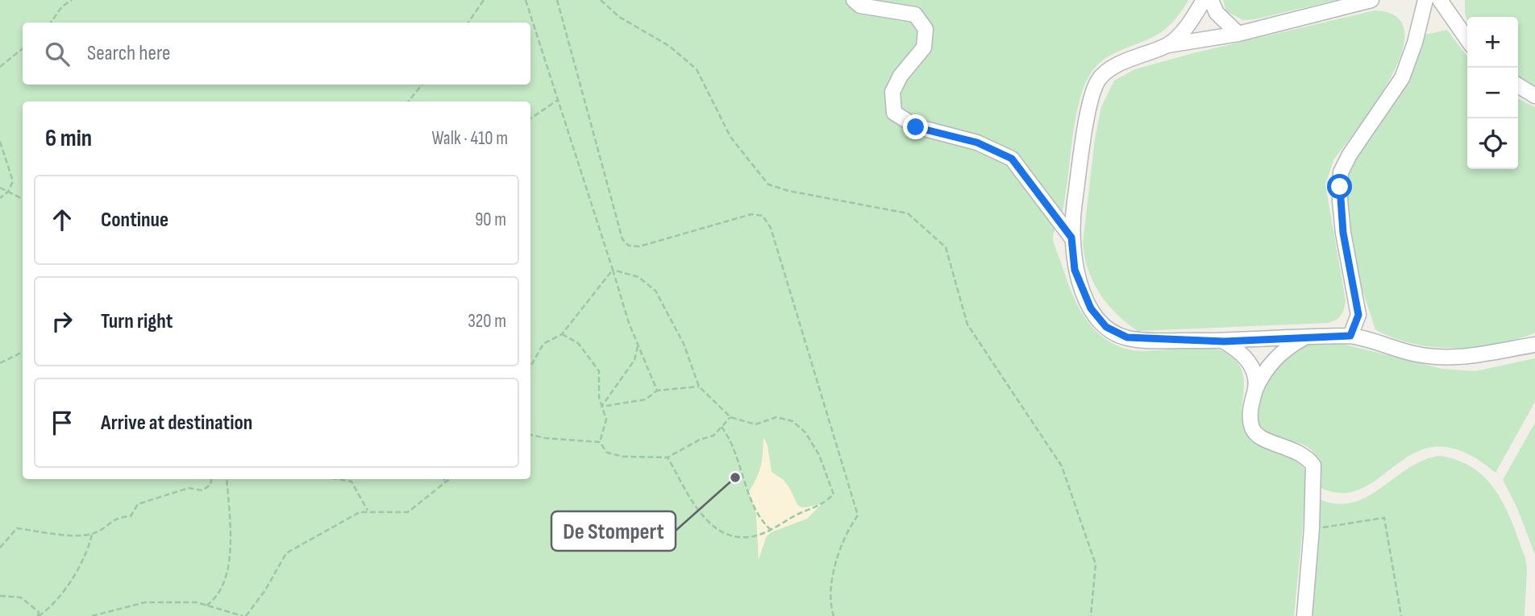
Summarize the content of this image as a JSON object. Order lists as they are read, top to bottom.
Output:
{
  "places": ["De Stompert"],
  "page": {
    "map_buttons": ["+", "−"],
    "search": "Search here",
    "heading": ["6 min", "Walk · 410 m"],
    "list": [
      ["Continue", "90 m"],
      ["Turn right", "320 m"],
      "Arrive at destination"
    ]
  }
}
